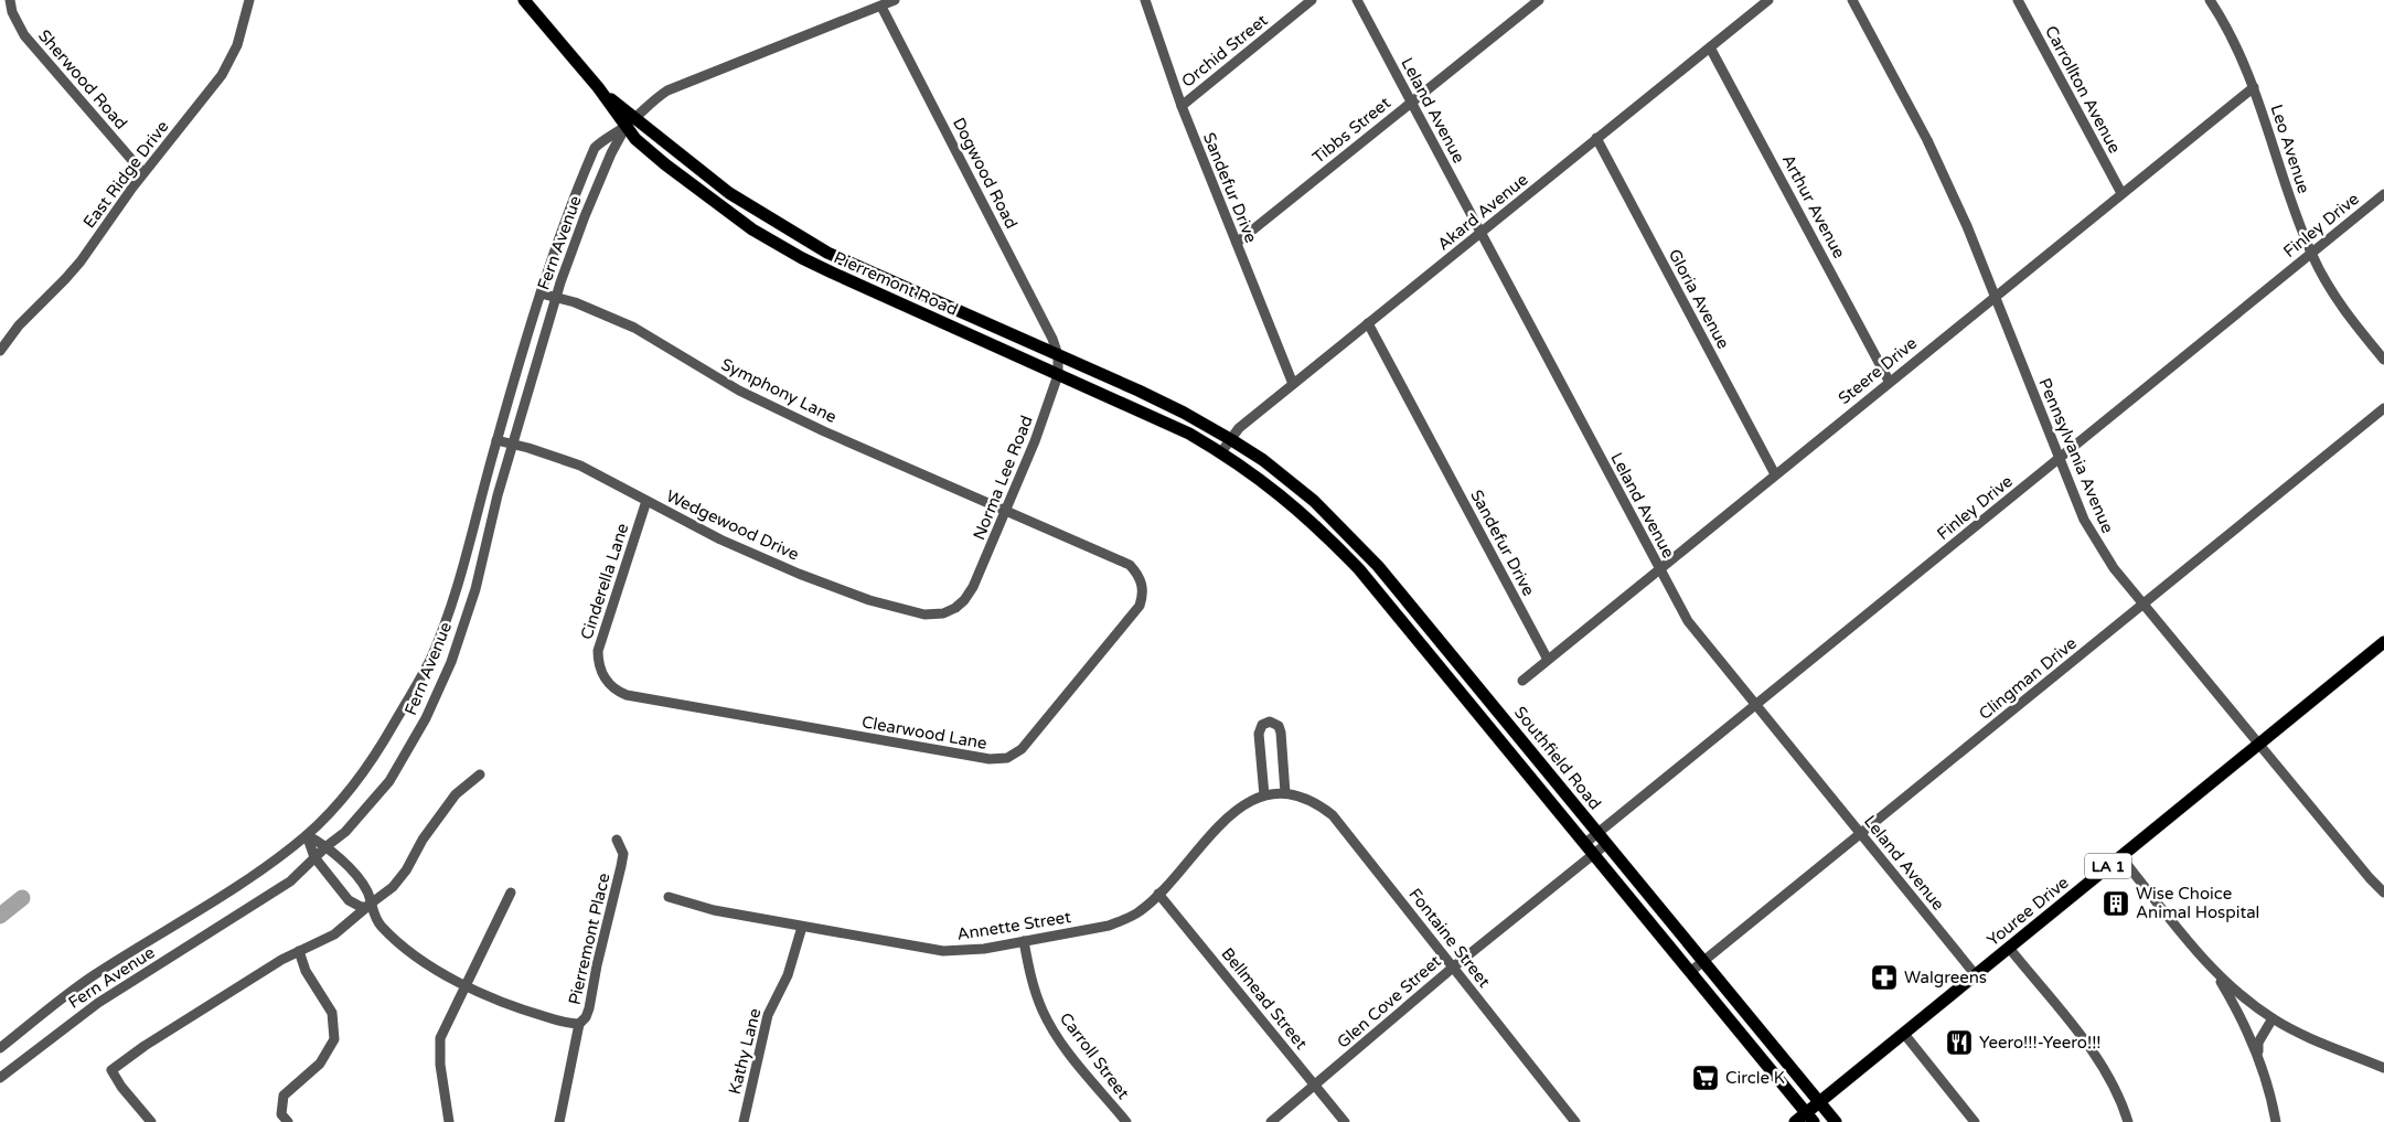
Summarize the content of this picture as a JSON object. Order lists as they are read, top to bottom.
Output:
{
  "streets": {
    "main road": [
      "Pierremont Road",
      "Southfield Road",
      "LA 1",
      "Youree Drive"
    ],
    "street": [
      "Orchid Street",
      "Sherwood Road",
      "Carrollton Avenue",
      "Leland Avenue",
      "Tibbs Street",
      "Leo Avenue",
      "Dogwood Road",
      "East Ridge Drive",
      "Sandefur Drive",
      "Arthur Avenue",
      "Akard Avenue",
      "Finley Drive",
      "Fern Avenue",
      "Gloria Avenue",
      "Steere Drive",
      "Symphony Lane",
      "Pennsylvania Avenue",
      "Norma Lee Road",
      "Wedgewood Drive",
      "Cinderella Lane",
      "Clingman Drive",
      "Clearwood Lane",
      "Annette Street",
      "Fontaine Street",
      "Pierremont Place",
      "Bellmead Street",
      "Glen Cove Street",
      "Kathy Lane",
      "Carroll Street"
    ]
  },
  "crossings": [
    ["Orchid Street", "Sandefur Drive"],
    ["Sherwood Road", "East Ridge Drive"],
    ["Carrollton Avenue", "Steere Drive"],
    ["Leland Avenue", "Tibbs Street"],
    ["Leland Avenue", "Akard Avenue"],
    ["Leland Avenue", "Finley Drive"],
    ["Leland Avenue", "Steere Drive"],
    ["Leland Avenue", "Clingman Drive"],
    ["Leland Avenue", "Youree Drive"],
    ["Tibbs Street", "Sandefur Drive"],
    ["Leo Avenue", "Finley Drive"],
    ["Leo Avenue", "Steere Drive"],
    ["Dogwood Road", "Fern Avenue"],
    ["Dogwood Road", "Pierremont Road"],
    ["Dogwood Road", "Norma Lee Road"],
    ["Sandefur Drive", "Akard Avenue"],
    ["Sandefur Drive", "Steere Drive"],
    ["Arthur Avenue", "Akard Avenue"],
    ["Arthur Avenue", "Steere Drive"],
    ["Akard Avenue", "Pierremont Road"],
    ["Akard Avenue", "Gloria Avenue"],
    ["Akard Avenue", "Southfield Road"],
    ["Finley Drive", "Pennsylvania Avenue"],
    ["Finley Drive", "Southfield Road"],
    ["Fern Avenue", "Pierremont Road"],
    ["Fern Avenue", "Symphony Lane"],
    ["Fern Avenue", "Wedgewood Drive"],
    ["Fern Avenue", "Pierremont Place"],
    ["Pierremont Road", "Norma Lee Road"],
    ["Pierremont Road", "Southfield Road"],
    ["Gloria Avenue", "Steere Drive"],
    ["Steere Drive", "Pennsylvania Avenue"],
    ["Symphony Lane", "Norma Lee Road"],
    ["Symphony Lane", "Clearwood Lane"],
    ["Pennsylvania Avenue", "Clingman Drive"],
    ["Pennsylvania Avenue", "Youree Drive"],
    ["Norma Lee Road", "Wedgewood Drive"],
    ["Norma Lee Road", "Clearwood Lane"],
    ["Wedgewood Drive", "Cinderella Lane"],
    ["Cinderella Lane", "Clearwood Lane"],
    ["Clingman Drive", "Southfield Road"],
    ["Southfield Road", "Youree Drive"],
    ["Southfield Road", "Glen Cove Street"],
    ["Annette Street", "Fontaine Street"],
    ["Annette Street", "Bellmead Street"],
    ["Annette Street", "Kathy Lane"],
    ["Annette Street", "Carroll Street"],
    ["Fontaine Street", "Glen Cove Street"],
    ["Bellmead Street", "Glen Cove Street"]
  ],
  "places": {
    "building": ["Wise Choice Animal Hospital"],
    "pharmacy": ["Walgreens"],
    "restaurant": ["Yeero!!!-Yeero!!!"],
    "supermarket": ["Circle K"]
  }
}
